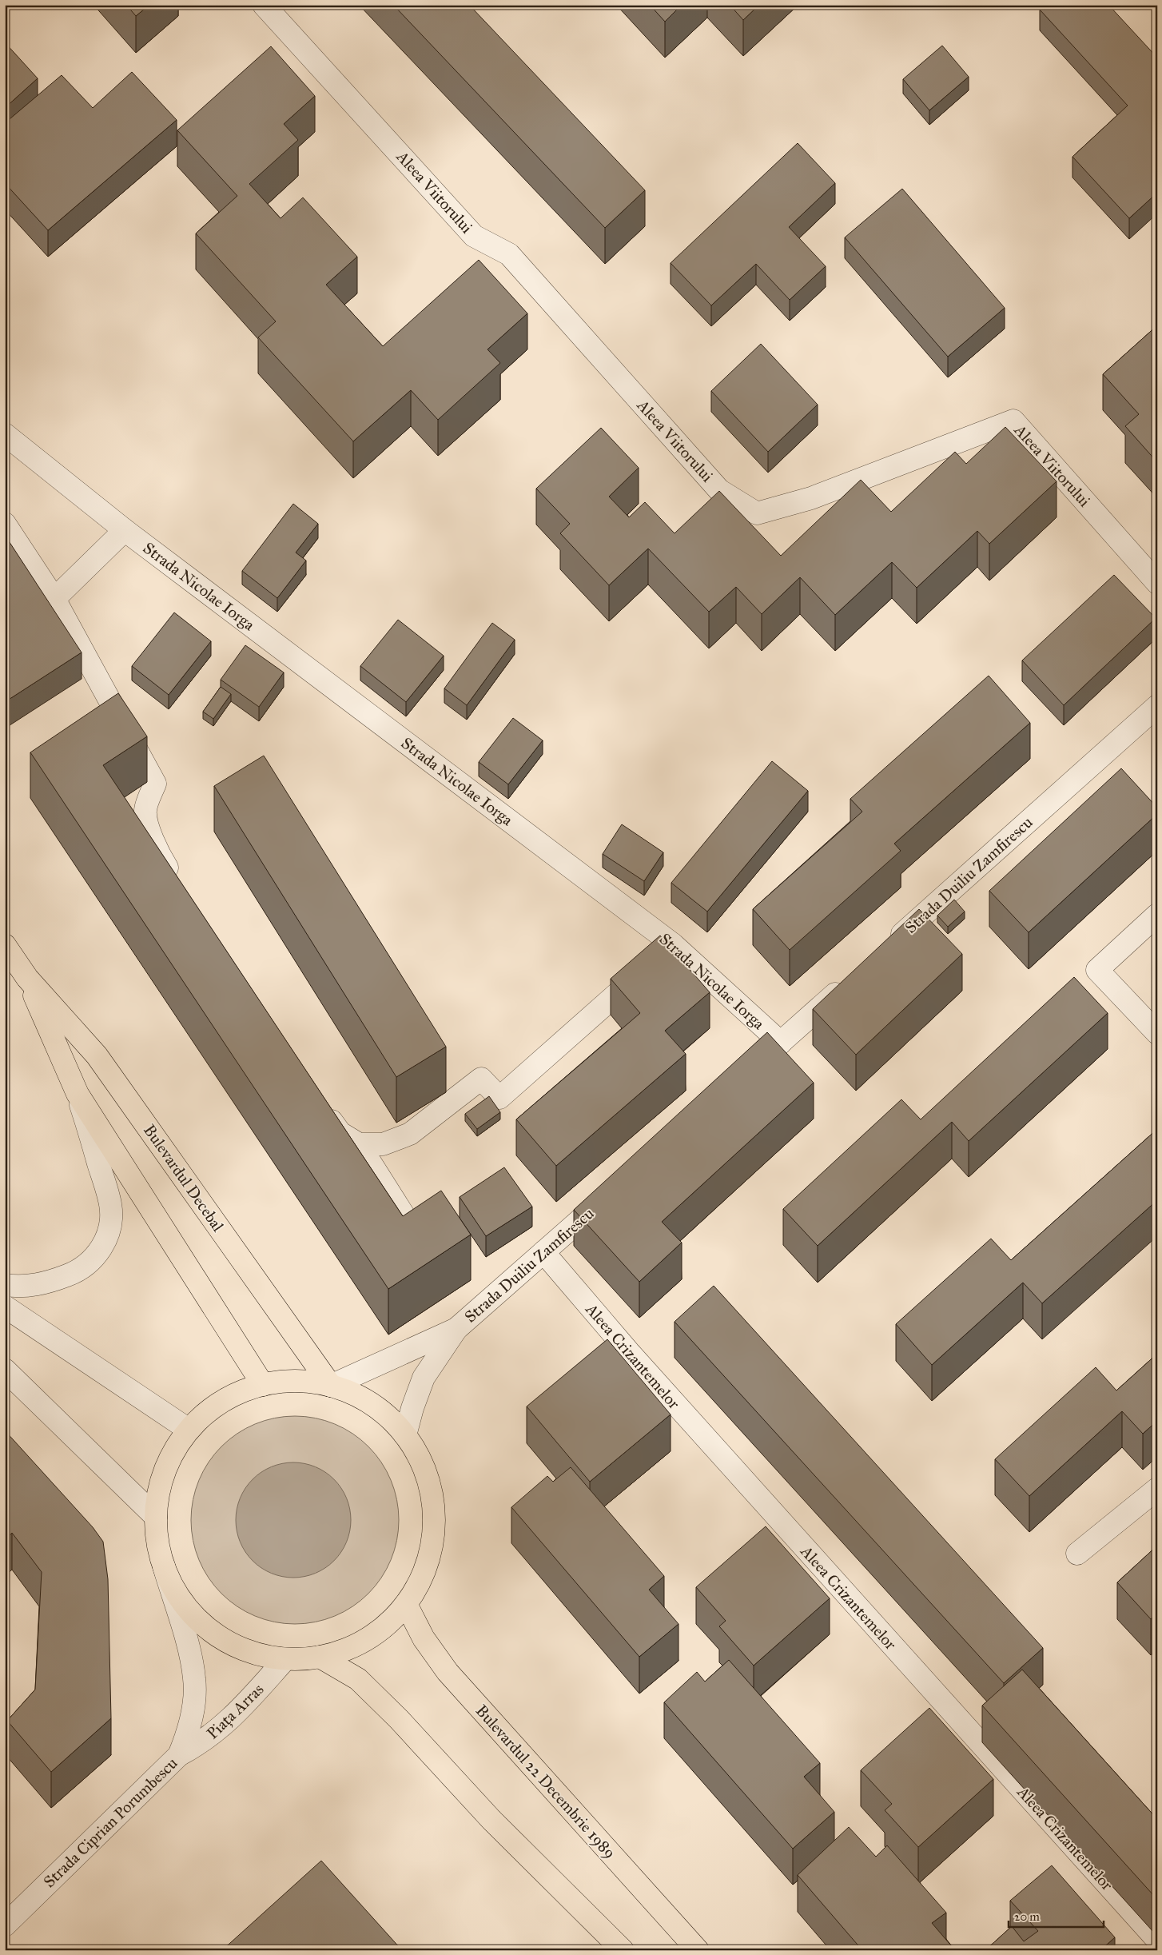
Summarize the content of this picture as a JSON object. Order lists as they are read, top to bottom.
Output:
{
  "streets": {
    "main road": ["Bulevardul Decebal", "Bulevardul 22 Decembrie 1989"],
    "street": [
      "Aleea Viitorului",
      "Strada Nicolae Iorga",
      "Strada Duiliu Zamfirescu",
      "Aleea Crizantemelor",
      "Piața Arras",
      "Strada Ciprian Porumbescu"
    ]
  },
  "crossings": [
    ["Strada Duiliu Zamfirescu", "Aleea Crizantemelor"],
    ["Piața Arras", "Strada Ciprian Porumbescu"]
  ],
  "scale_bar": "20 m"
}
